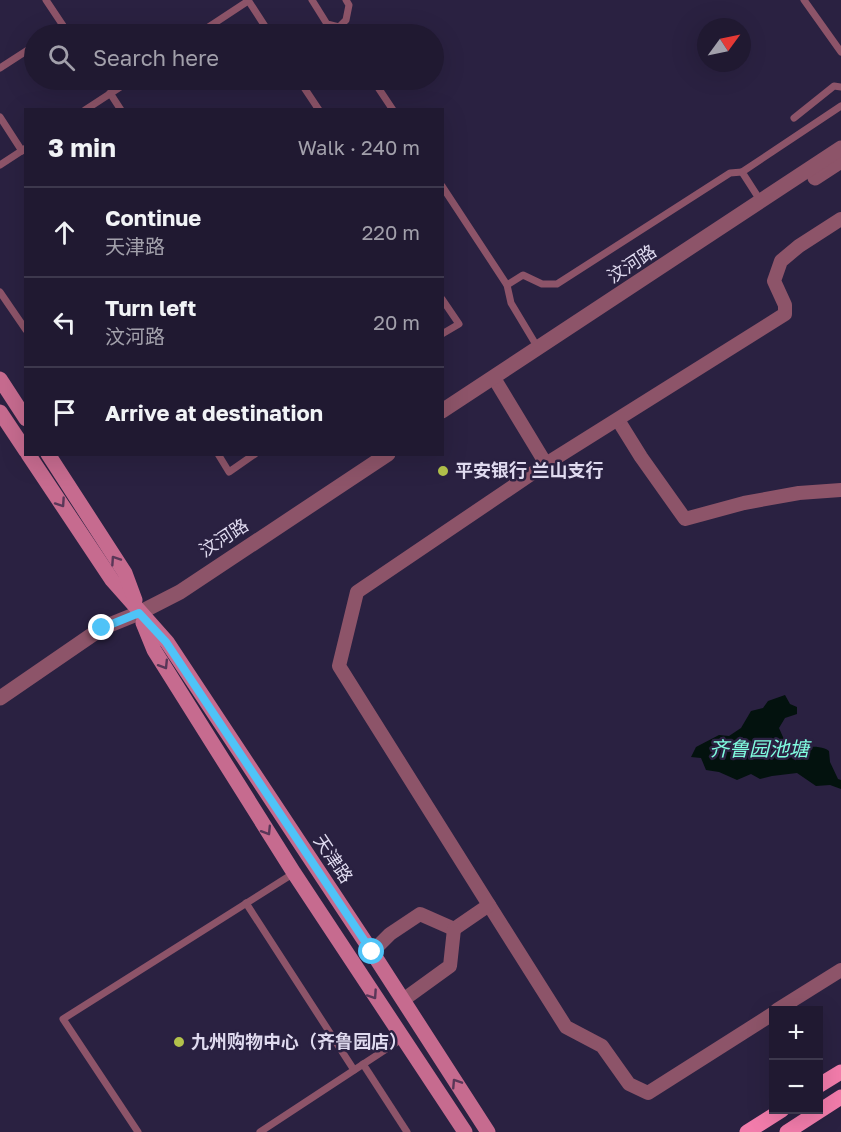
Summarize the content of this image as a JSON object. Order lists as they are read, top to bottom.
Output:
{
  "streets": {
    "main road": ["天津路"],
    "street": ["汶河路"]
  },
  "crossings": [
    ["汶河路", "天津路"]
  ],
  "water": ["齐鲁园池塘"],
  "places": ["平安银行 兰山支行", "九州购物中心（齐鲁园店）"],
  "north": "top right",
  "page": {
    "search": "Search here",
    "heading": ["3 min", "Walk · 240 m"],
    "list": [
      ["Continue", "天津路", "220 m"],
      ["Turn left", "汶河路", "20 m"],
      "Arrive at destination"
    ],
    "map_buttons": ["+", "−"]
  }
}
